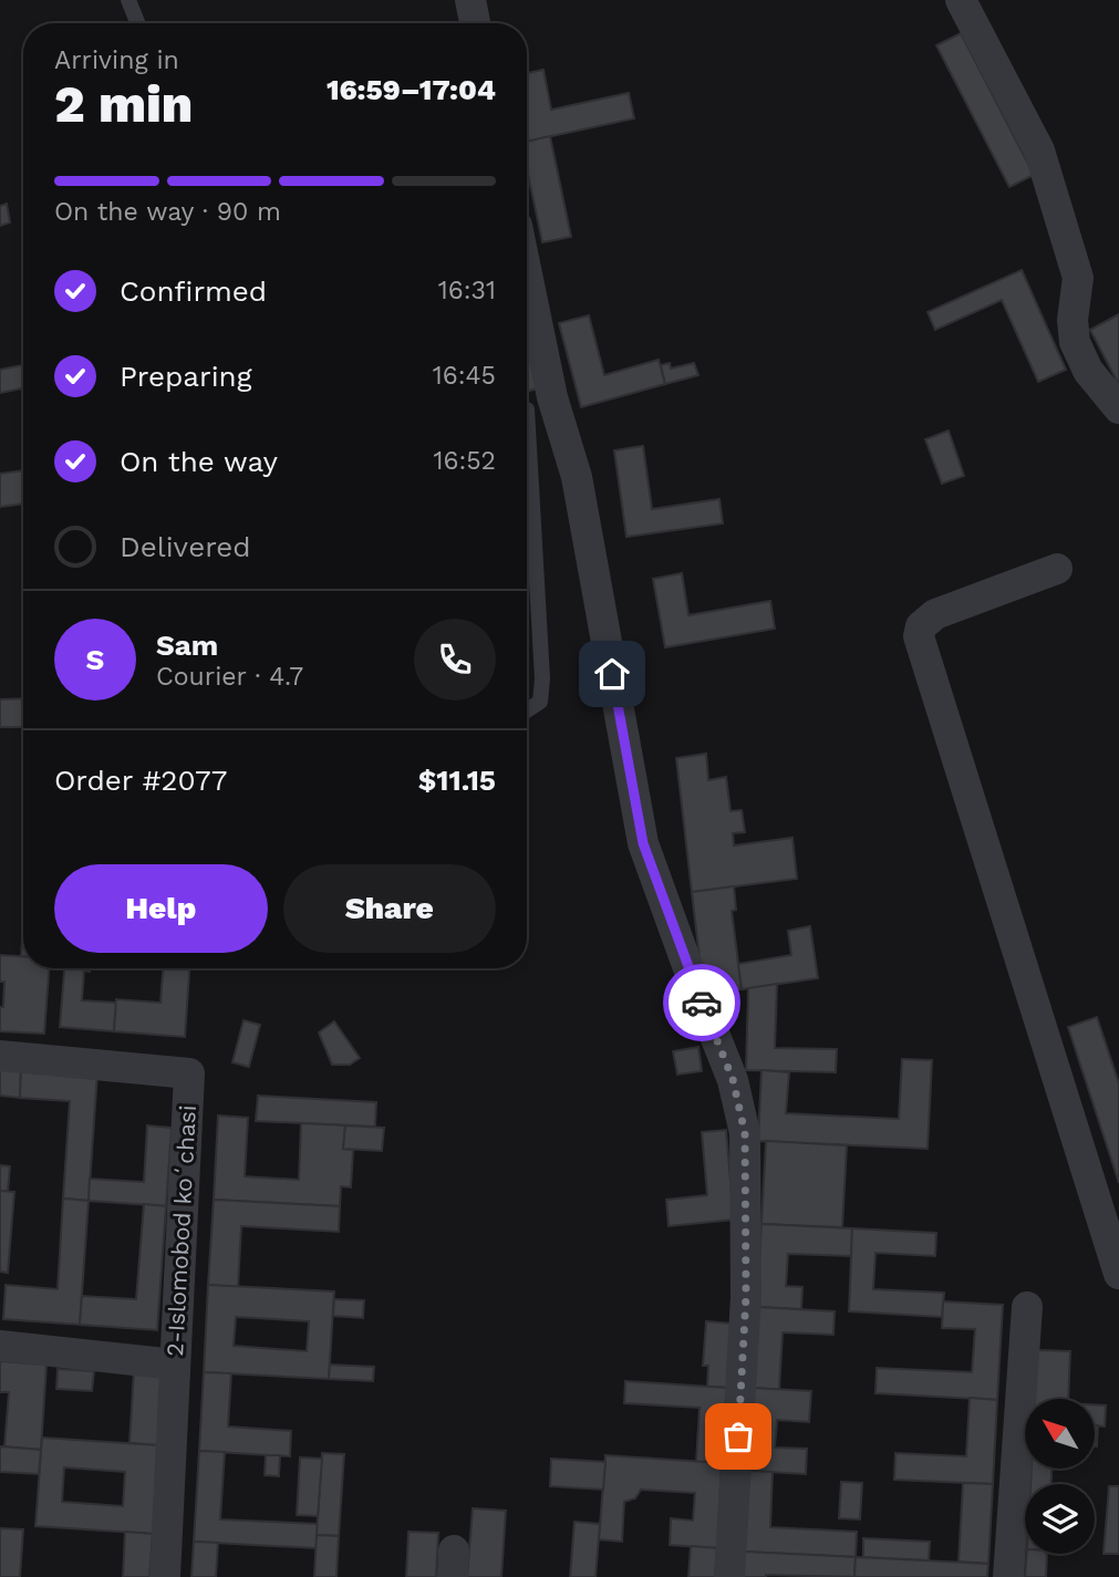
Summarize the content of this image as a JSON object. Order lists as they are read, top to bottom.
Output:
{
  "streets": {
    "street": ["2-Islomobod koʻchasi"]
  },
  "north": "top left",
  "page": {
    "heading": ["2 min", "Arriving in", "16:59–17:04"],
    "panel": [
      "Sam",
      "Courier · 4.7",
      "Order #2077",
      "$11.15"
    ],
    "bar": "On the way · 90 m",
    "list": [
      ["Confirmed", "16:31"],
      ["Preparing", "16:45"],
      ["On the way", "16:52"],
      "Delivered"
    ],
    "round": "S",
    "buttons": ["Help", "Share"]
  }
}
